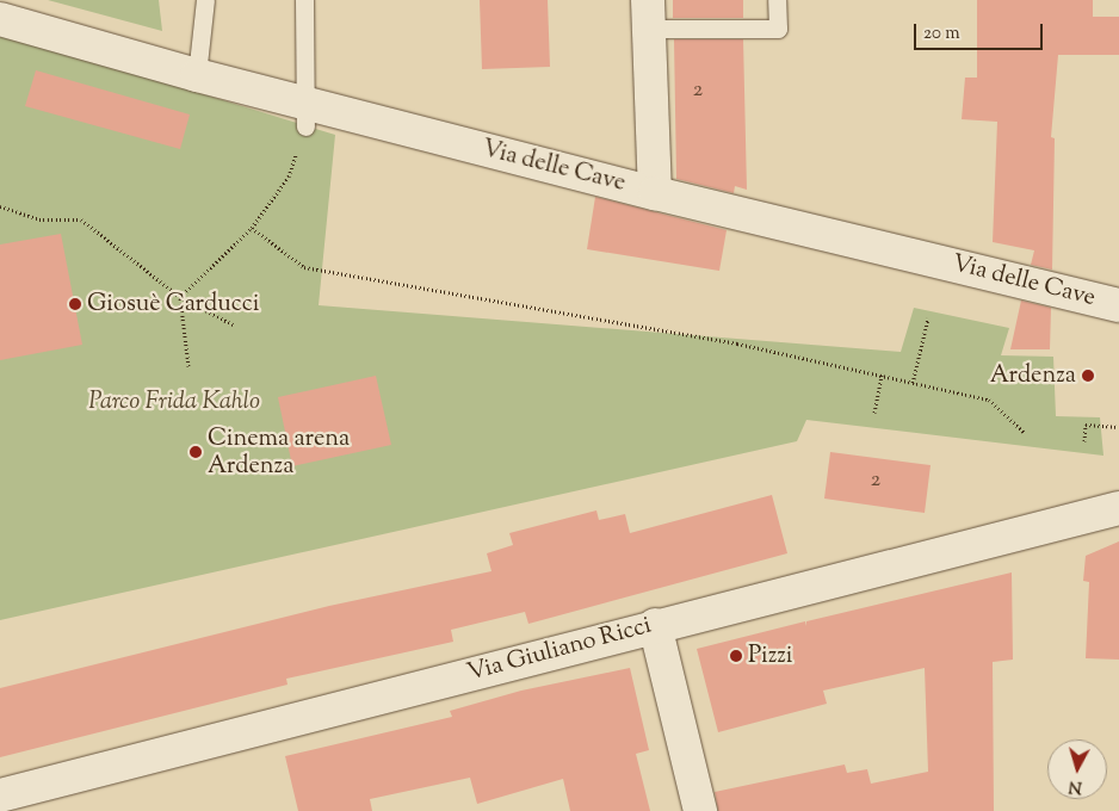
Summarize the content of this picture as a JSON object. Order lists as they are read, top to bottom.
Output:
{
  "streets": {
    "street": ["Via delle Cave", "Via Giuliano Ricci"]
  },
  "parks": ["Parco Frida Kahlo"],
  "places": [
    "Giosuè Carducci",
    "Ardenza",
    "Cinema arena Ardenza",
    "Pizzi"
  ],
  "house_numbers": ["2", "2"],
  "scale_bar": "20 m",
  "north": "bottom"
}
